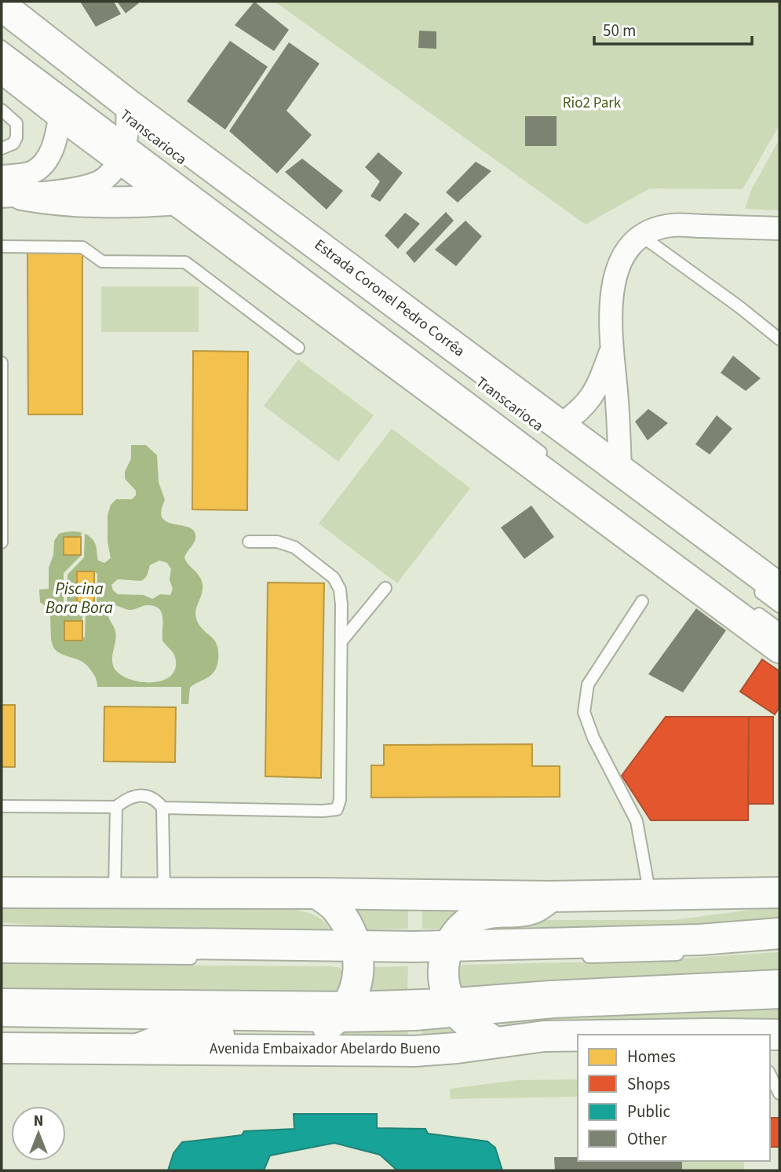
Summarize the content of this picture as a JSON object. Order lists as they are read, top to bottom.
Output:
{
  "streets": {
    "main road": ["Estrada Coronel Pedro Corrêa", "Avenida Embaixador Abelardo Bueno"],
    "lane": ["Transcarioca"]
  },
  "crossings": [
    ["Transcarioca", "Estrada Coronel Pedro Corrêa"]
  ],
  "water": ["Piscina Bora Bora"],
  "parks": ["Rio2 Park"],
  "legend": [
    "Homes",
    "Shops",
    "Public",
    "Other"
  ],
  "scale_bar": "50 m",
  "north": "top"
}
